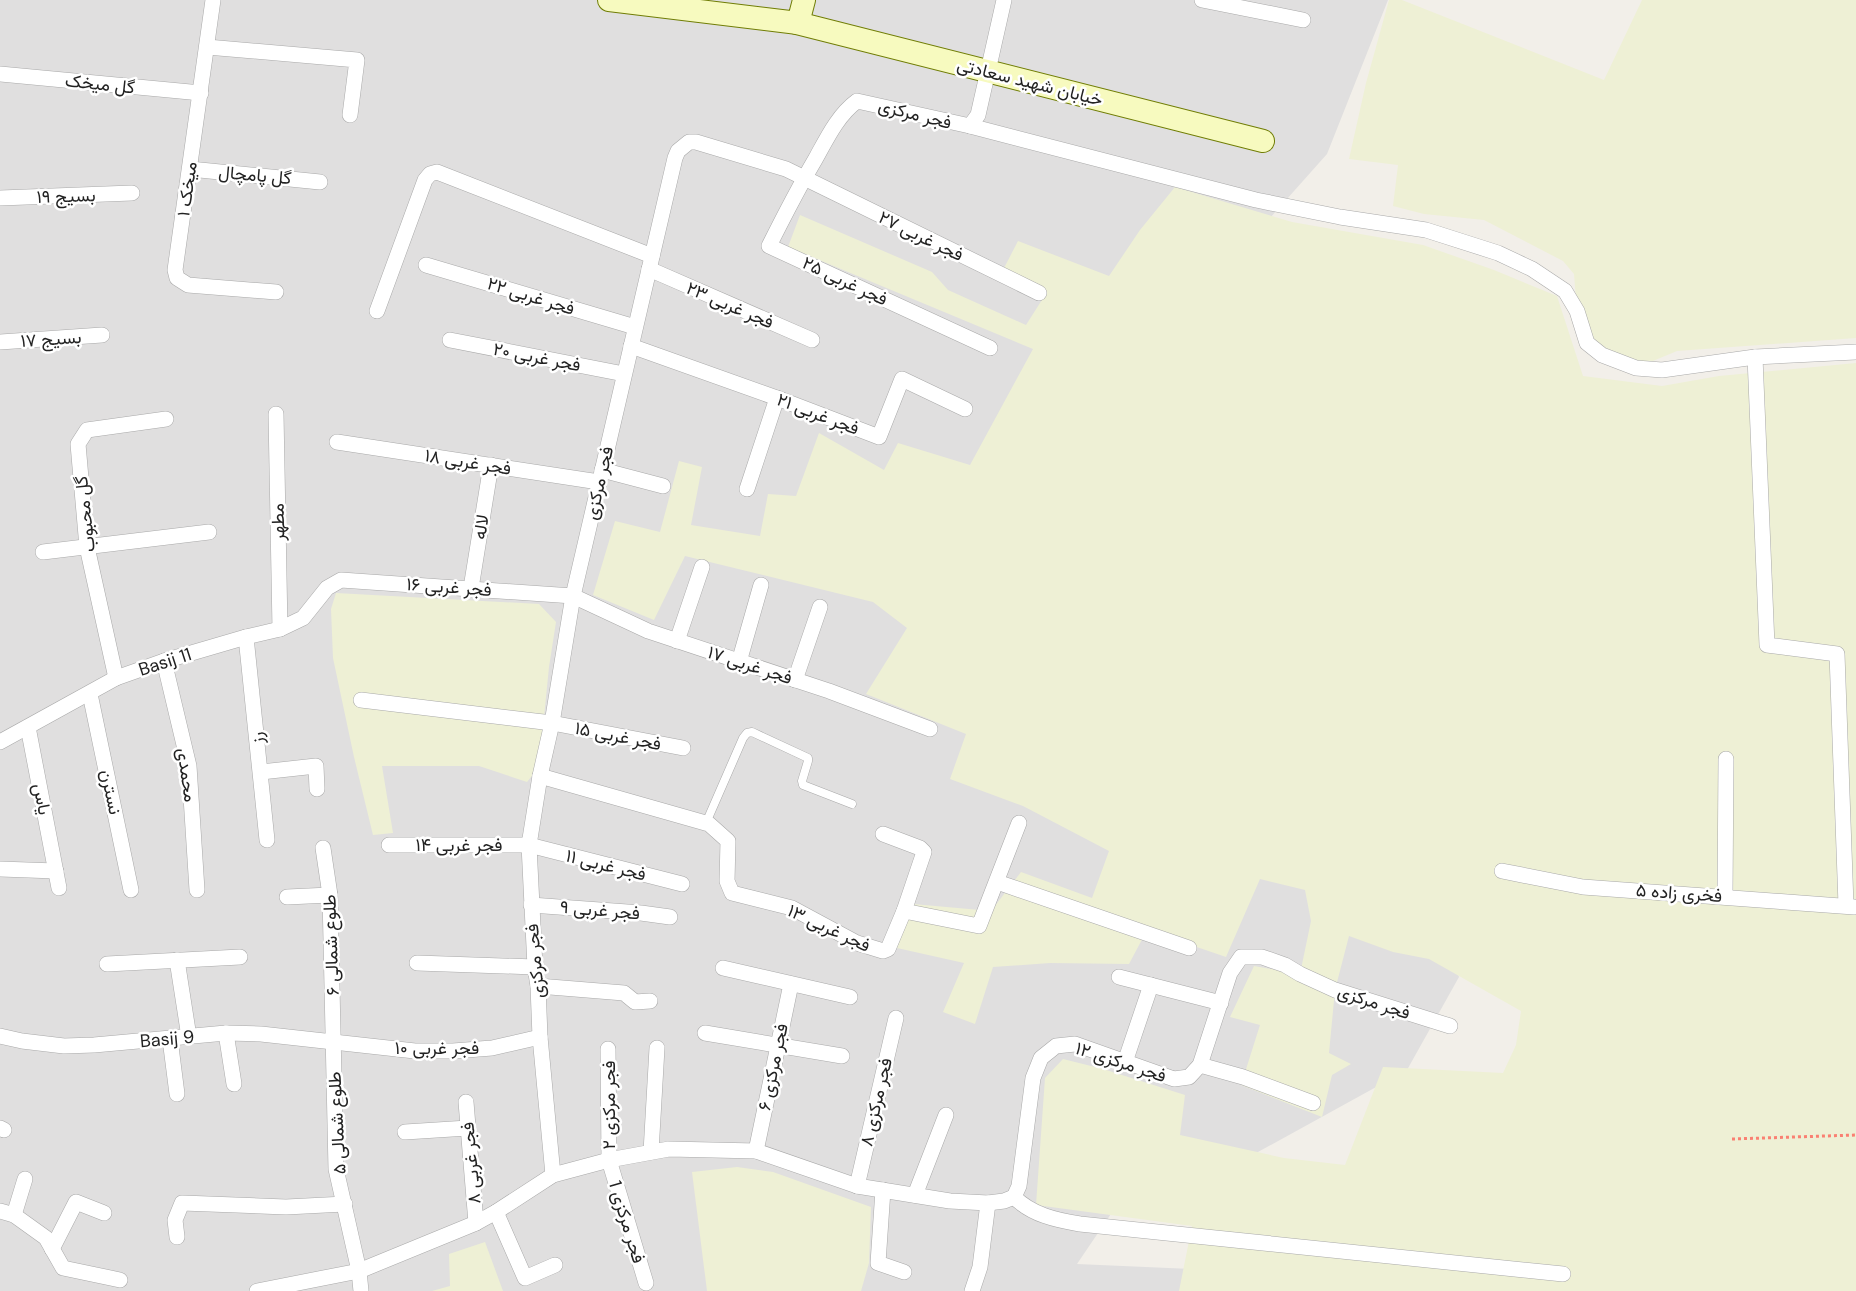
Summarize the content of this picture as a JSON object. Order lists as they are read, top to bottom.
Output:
{
  "streets": {
    "main road": ["خیابان شهید سعادتی"],
    "street": [
      "گل میخک",
      "فجر مرکزی",
      "گل پامچال",
      "میخک ۱",
      "بسیج ۱۹",
      "فجر غربی ۲۷",
      "فجر غربی ۲۵",
      "فجر غربی ۲۲",
      "فجر غربی ۲۳",
      "بسیج ۱۷",
      "فجر غربی ۲۰",
      "فجر غربی ۲۱",
      "فجر غربی ۱۸",
      "گل محبوب",
      "مطهر",
      "لاله",
      "فجر غربی ۱۶",
      "Basij 11",
      "فجر غربی ۱۷",
      "فجر غربی ۱۵",
      "رز",
      "محمدی",
      "نسترن",
      "یاس",
      "فجر غربی ۱۴",
      "فجر غربی ۱۱",
      "فخری زاده ۵",
      "فجر غربی ۹",
      "فجر غربی ۱۳",
      "طلوع شمالی ۶",
      "Basij 9",
      "فجر غربی ۱۰",
      "فجر مرکزی ۱۲",
      "فجر مرکزی ۶",
      "فجر مرکزی ۸",
      "فجر مرکزی ۲",
      "طلوع شمالی ۵",
      "فجر غربی ۸",
      "فجر مرکزی 1"
    ]
  },
  "crossings": [
    ["گل میخک", "میخک ۱"],
    ["فجر مرکزی", "فجر غربی ۲۷"],
    ["فجر مرکزی", "فجر غربی ۲۵"],
    ["فجر مرکزی", "فجر غربی ۲۲"],
    ["فجر مرکزی", "فجر غربی ۲۳"],
    ["فجر مرکزی", "فجر غربی ۲۰"],
    ["فجر مرکزی", "فجر غربی ۲۱"],
    ["فجر مرکزی", "فجر غربی ۱۸"],
    ["فجر مرکزی", "فجر غربی ۱۶"],
    ["فجر مرکزی", "فجر غربی ۱۷"],
    ["فجر مرکزی", "فجر غربی ۱۵"],
    ["فجر مرکزی", "فجر غربی ۱۴"],
    ["فجر مرکزی", "فجر غربی ۱۱"],
    ["فجر مرکزی", "فجر غربی ۹"],
    ["فجر مرکزی", "فجر غربی ۱۳"],
    ["فجر مرکزی", "فجر غربی ۱۰"],
    ["گل پامچال", "میخک ۱"],
    ["فجر غربی ۲۷", "فجر غربی ۲۵"],
    ["فجر غربی ۱۸", "لاله"],
    ["گل محبوب", "Basij 11"],
    ["مطهر", "Basij 11"],
    ["لاله", "فجر غربی ۱۶"],
    ["فجر غربی ۱۶", "Basij 11"],
    ["فجر غربی ۱۶", "فجر غربی ۱۷"],
    ["Basij 11", "رز"],
    ["Basij 11", "محمدی"],
    ["Basij 11", "نسترن"],
    ["Basij 11", "یاس"],
    ["فجر غربی ۱۴", "فجر غربی ۱۱"],
    ["طلوع شمالی ۶", "Basij 9"],
    ["طلوع شمالی ۶", "فجر غربی ۱۰"],
    ["طلوع شمالی ۶", "طلوع شمالی ۵"],
    ["Basij 9", "فجر غربی ۱۰"],
    ["Basij 9", "طلوع شمالی ۵"],
    ["فجر غربی ۱۰", "طلوع شمالی ۵"],
    ["فجر مرکزی ۲", "فجر مرکزی 1"]
  ]
}
